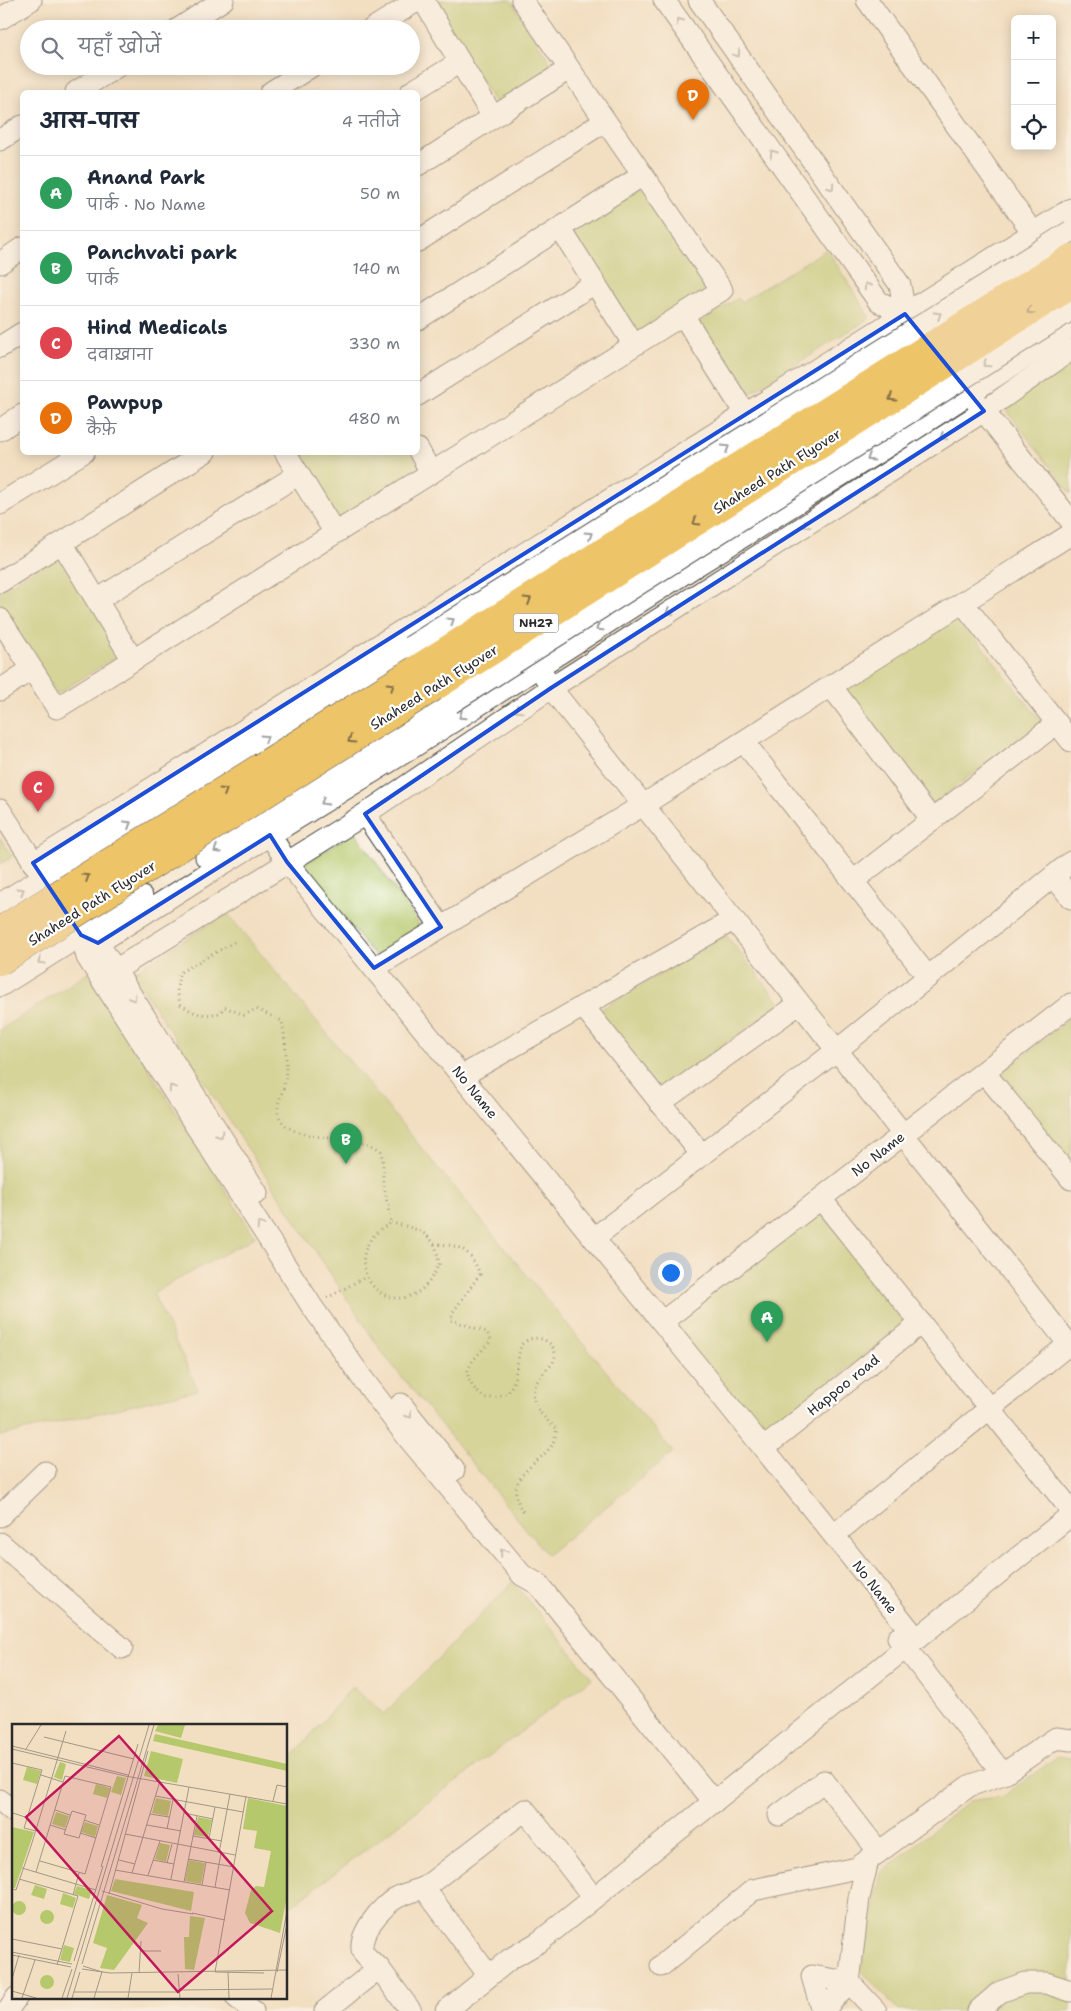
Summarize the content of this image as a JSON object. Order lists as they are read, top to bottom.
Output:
{
  "streets": {
    "highway": ["Shaheed Path Flyover", "NH27"],
    "street": ["No Name", "Happoo road"]
  },
  "crossings": [
    ["No Name", "Happoo road"]
  ],
  "page": {
    "map_buttons": ["+", "−"],
    "search": "यहाँ खोजें",
    "pins": [
      "D",
      "C",
      "B",
      "A"
    ],
    "heading": ["आस-पास", "4 नतीजे"],
    "list": [
      {
        "mark": "A",
        "name": "Anand Park",
        "note": "पार्क · No Name",
        "value": "50 m"
      },
      {
        "mark": "B",
        "name": "Panchvati park",
        "note": "पार्क",
        "value": "140 m"
      },
      {
        "mark": "C",
        "name": "Hind Medicals",
        "note": "दवाख़ाना",
        "value": "330 m"
      },
      {
        "mark": "D",
        "name": "Pawpup",
        "note": "कैफ़े",
        "value": "480 m"
      }
    ]
  }
}
